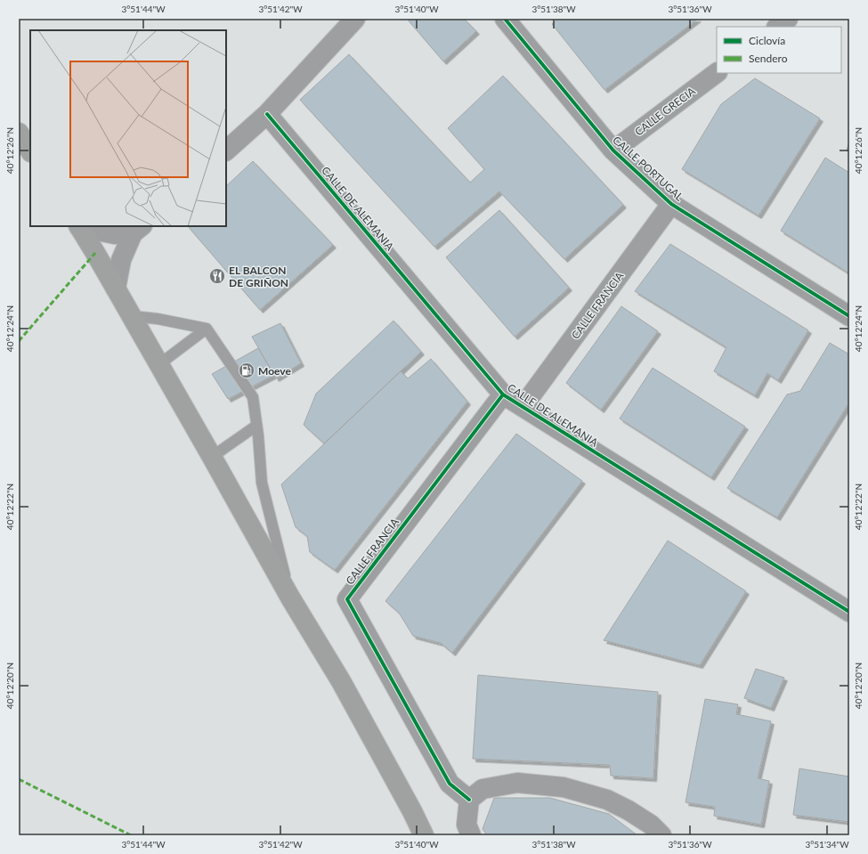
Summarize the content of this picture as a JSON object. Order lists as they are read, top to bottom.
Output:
{
  "streets": {
    "street": [
      "CALLE GRECIA",
      "CALLE PORTUGAL",
      "CALLE DE ALEMANIA",
      "CALLE FRANCIA"
    ]
  },
  "crossings": [
    ["CALLE GRECIA", "CALLE PORTUGAL"],
    ["CALLE PORTUGAL", "CALLE FRANCIA"],
    ["CALLE DE ALEMANIA", "CALLE FRANCIA"]
  ],
  "places": {
    "restaurant": ["EL BALCON DE GRIÑON"],
    "fuel station": ["Moeve"]
  },
  "legend": ["Ciclovía", "Sendero"],
  "coordinates": [
    "3°51'44\"W",
    "3°51'42\"W",
    "3°51'40\"W",
    "3°51'38\"W",
    "3°51'36\"W",
    "40°12'26\"N",
    "40°12'24\"N",
    "40°12'22\"N",
    "40°12'20\"N",
    "3°51'34\"W"
  ]
}
